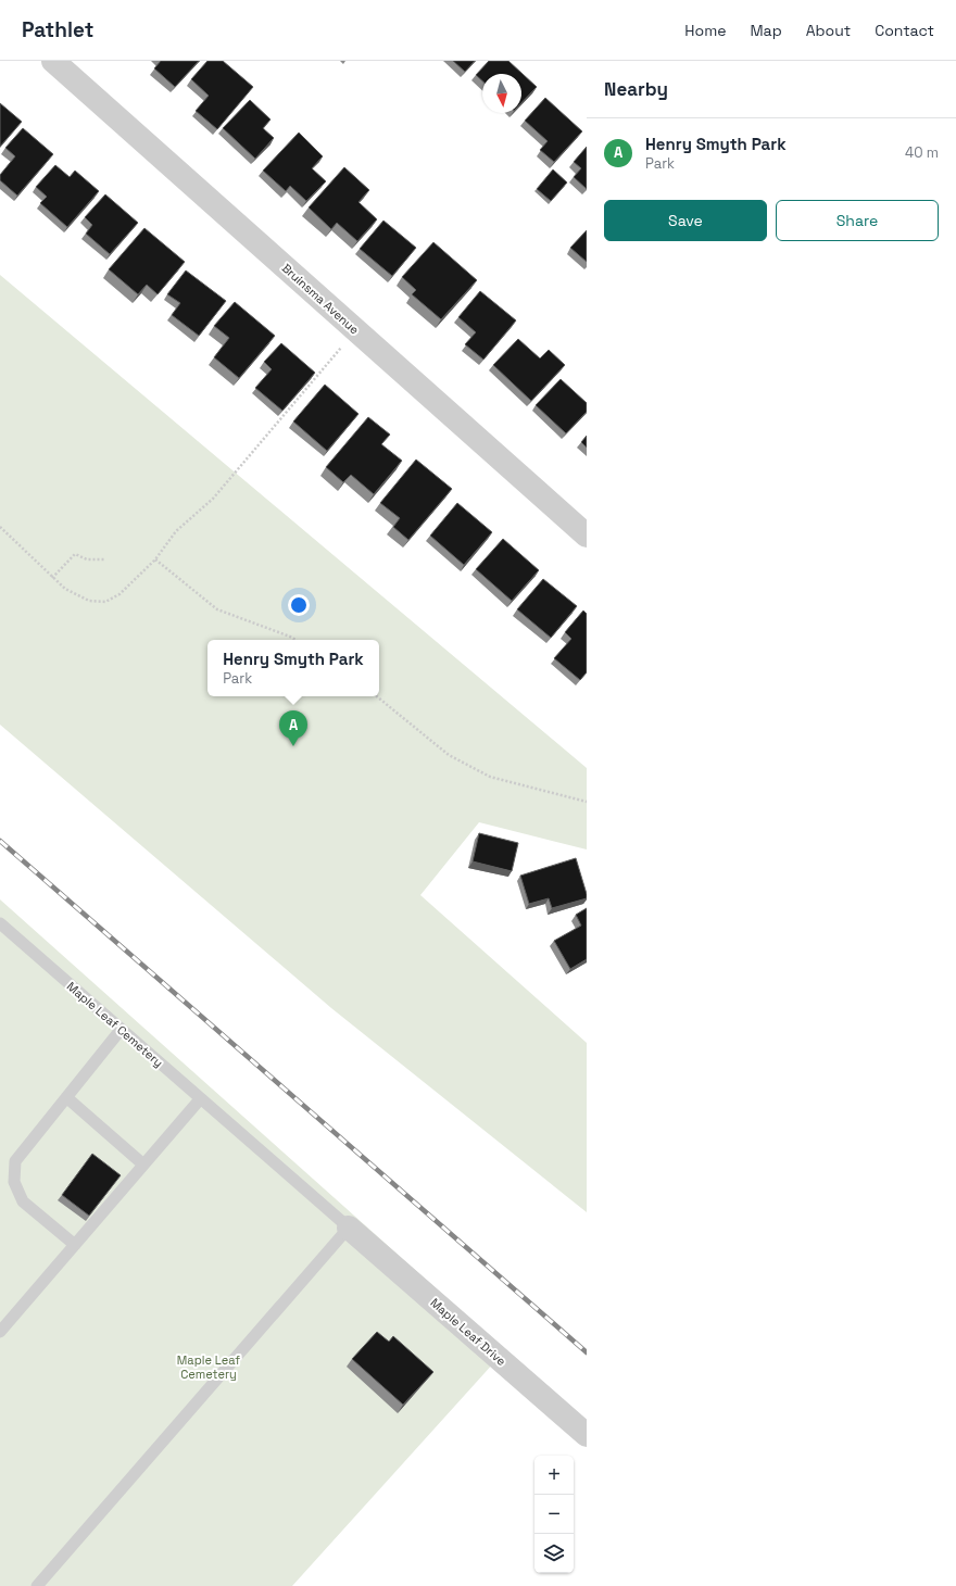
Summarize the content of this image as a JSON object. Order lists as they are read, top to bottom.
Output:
{
  "streets": {
    "street": ["Bruinsma Avenue", "Maple Leaf Drive"],
    "lane": ["Maple Leaf Cemetery"]
  },
  "crossings": [
    ["Maple Leaf Cemetery", "Maple Leaf Drive"]
  ],
  "parks": ["Maple Leaf Cemetery"],
  "north": "bottom",
  "page": {
    "header": "Pathlet",
    "nav": [
      "Home",
      "Map",
      "About",
      "Contact"
    ],
    "heading": "Nearby",
    "list": [
      {
        "mark": "A",
        "name": "Henry Smyth Park",
        "note": "Park",
        "value": "40 m"
      }
    ],
    "buttons": ["Save", "Share"],
    "popup": ["Henry Smyth Park", "Park"],
    "pins": "A",
    "map_buttons": ["+", "−"]
  }
}
